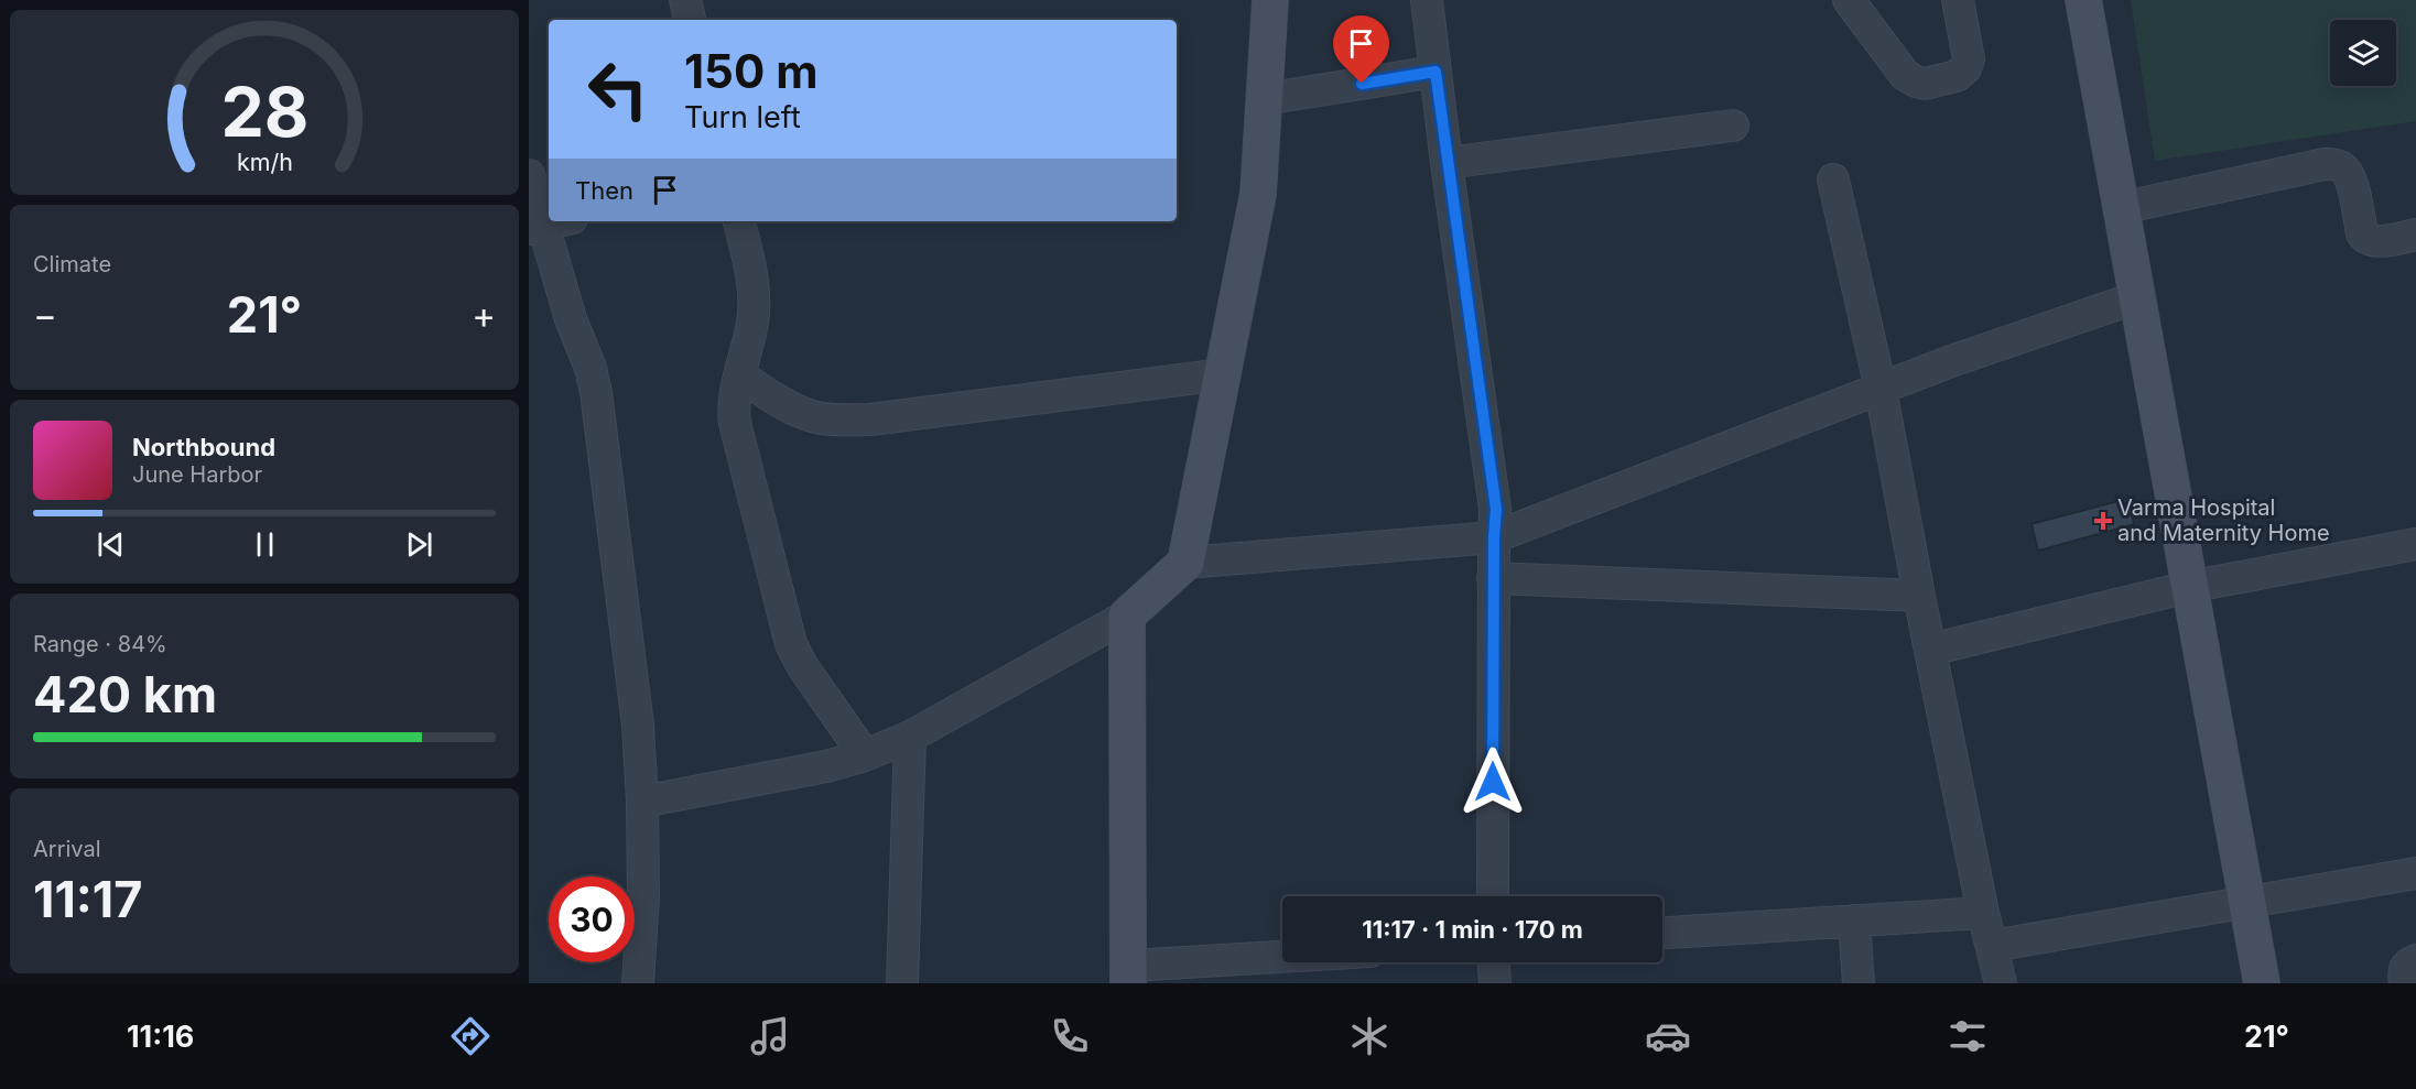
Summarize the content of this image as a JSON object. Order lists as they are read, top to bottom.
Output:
{
  "places": {
    "health": ["Varma Hospital and Maternity Home"]
  },
  "page": {
    "turn": ["150 m", "Turn left"],
    "then": "Then",
    "tile": [
      "Climate",
      ["Range · 84%", "420 km"],
      ["Arrival", "11:17"]
    ],
    "heat": ["−", "21°", "+"],
    "song": ["Northbound", "June Harbor"],
    "limit": "30",
    "trip": "11:17 · 1 min · 170 m",
    "tabs": ["11:16", "21°"],
    "gauge": ["28", "km/h"]
  }
}
